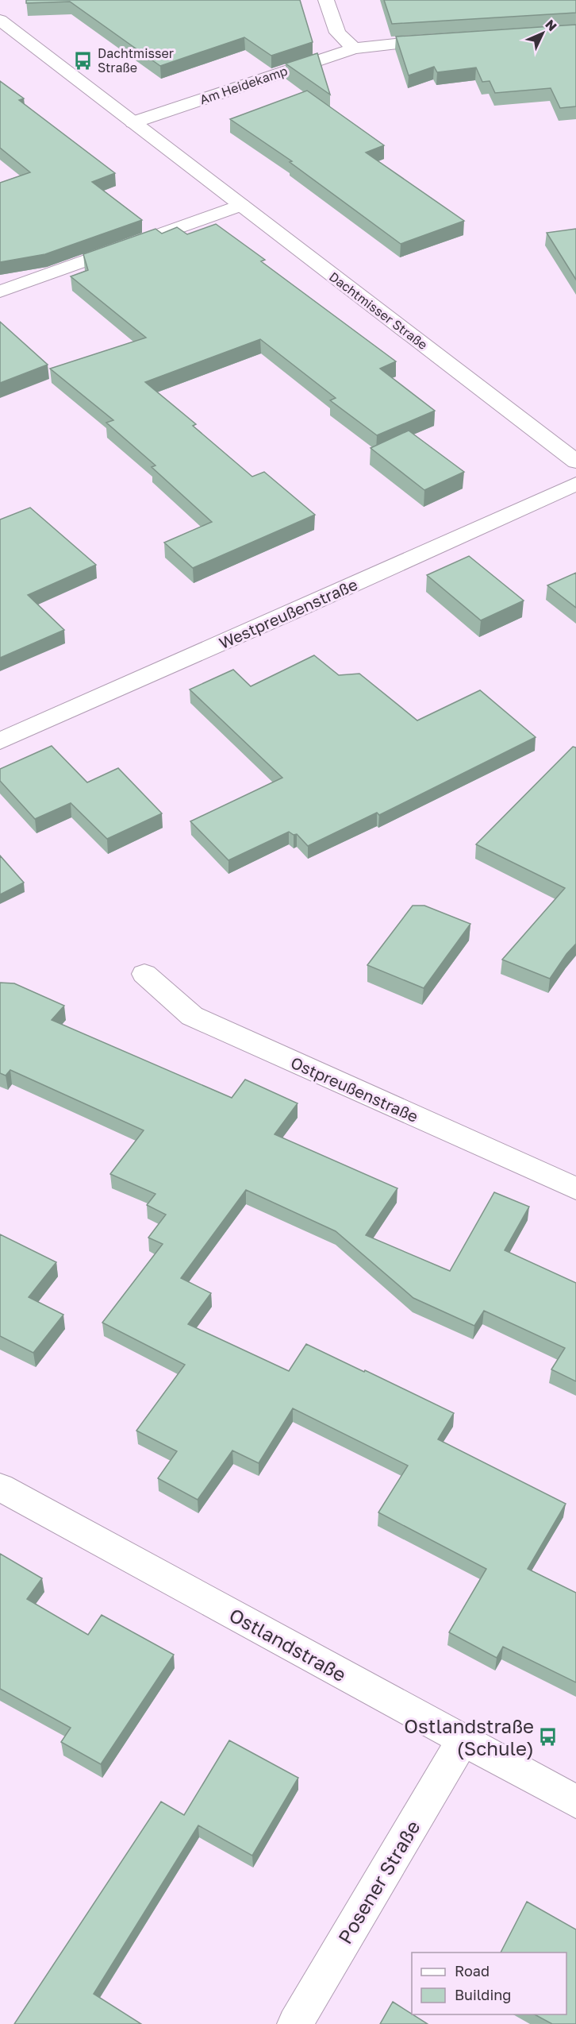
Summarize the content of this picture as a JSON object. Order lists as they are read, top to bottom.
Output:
{
  "streets": {
    "street": [
      "Am Heidekamp",
      "Dachtmisser Straße",
      "Westpreußenstraße",
      "Ostpreußenstraße",
      "Ostlandstraße",
      "Posener Straße"
    ]
  },
  "crossings": [
    ["Am Heidekamp", "Dachtmisser Straße"],
    ["Ostlandstraße", "Posener Straße"]
  ],
  "places": {
    "bus stop": ["Dachtmisser Straße", "Ostlandstraße (Schule)"]
  },
  "legend": ["Road", "Building"],
  "north": "top right"
}
